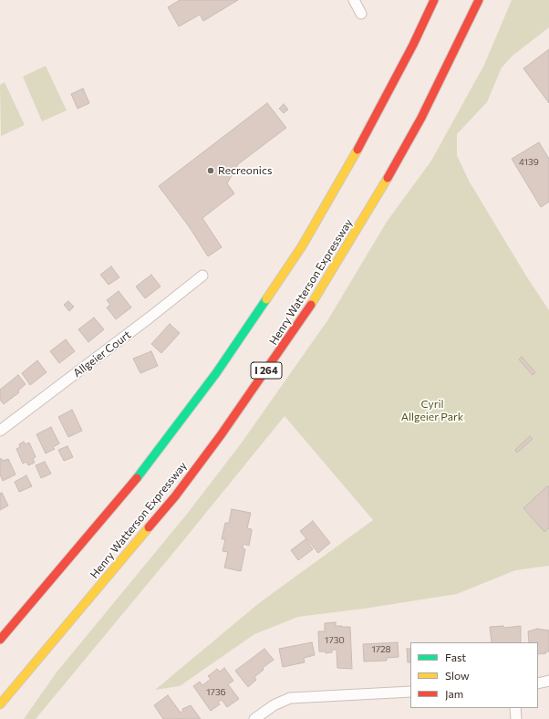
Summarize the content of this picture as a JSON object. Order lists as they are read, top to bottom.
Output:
{
  "streets": {
    "highway": ["Henry Watterson Expressway", "I 264"],
    "street": ["Allgeier Court"]
  },
  "parks": ["Cyril Allgeier Park"],
  "places": ["Recreonics"],
  "house_numbers": [
    "4139",
    "1730",
    "1728",
    "1736"
  ],
  "legend": ["Fast", "Slow", "Jam"]
}
